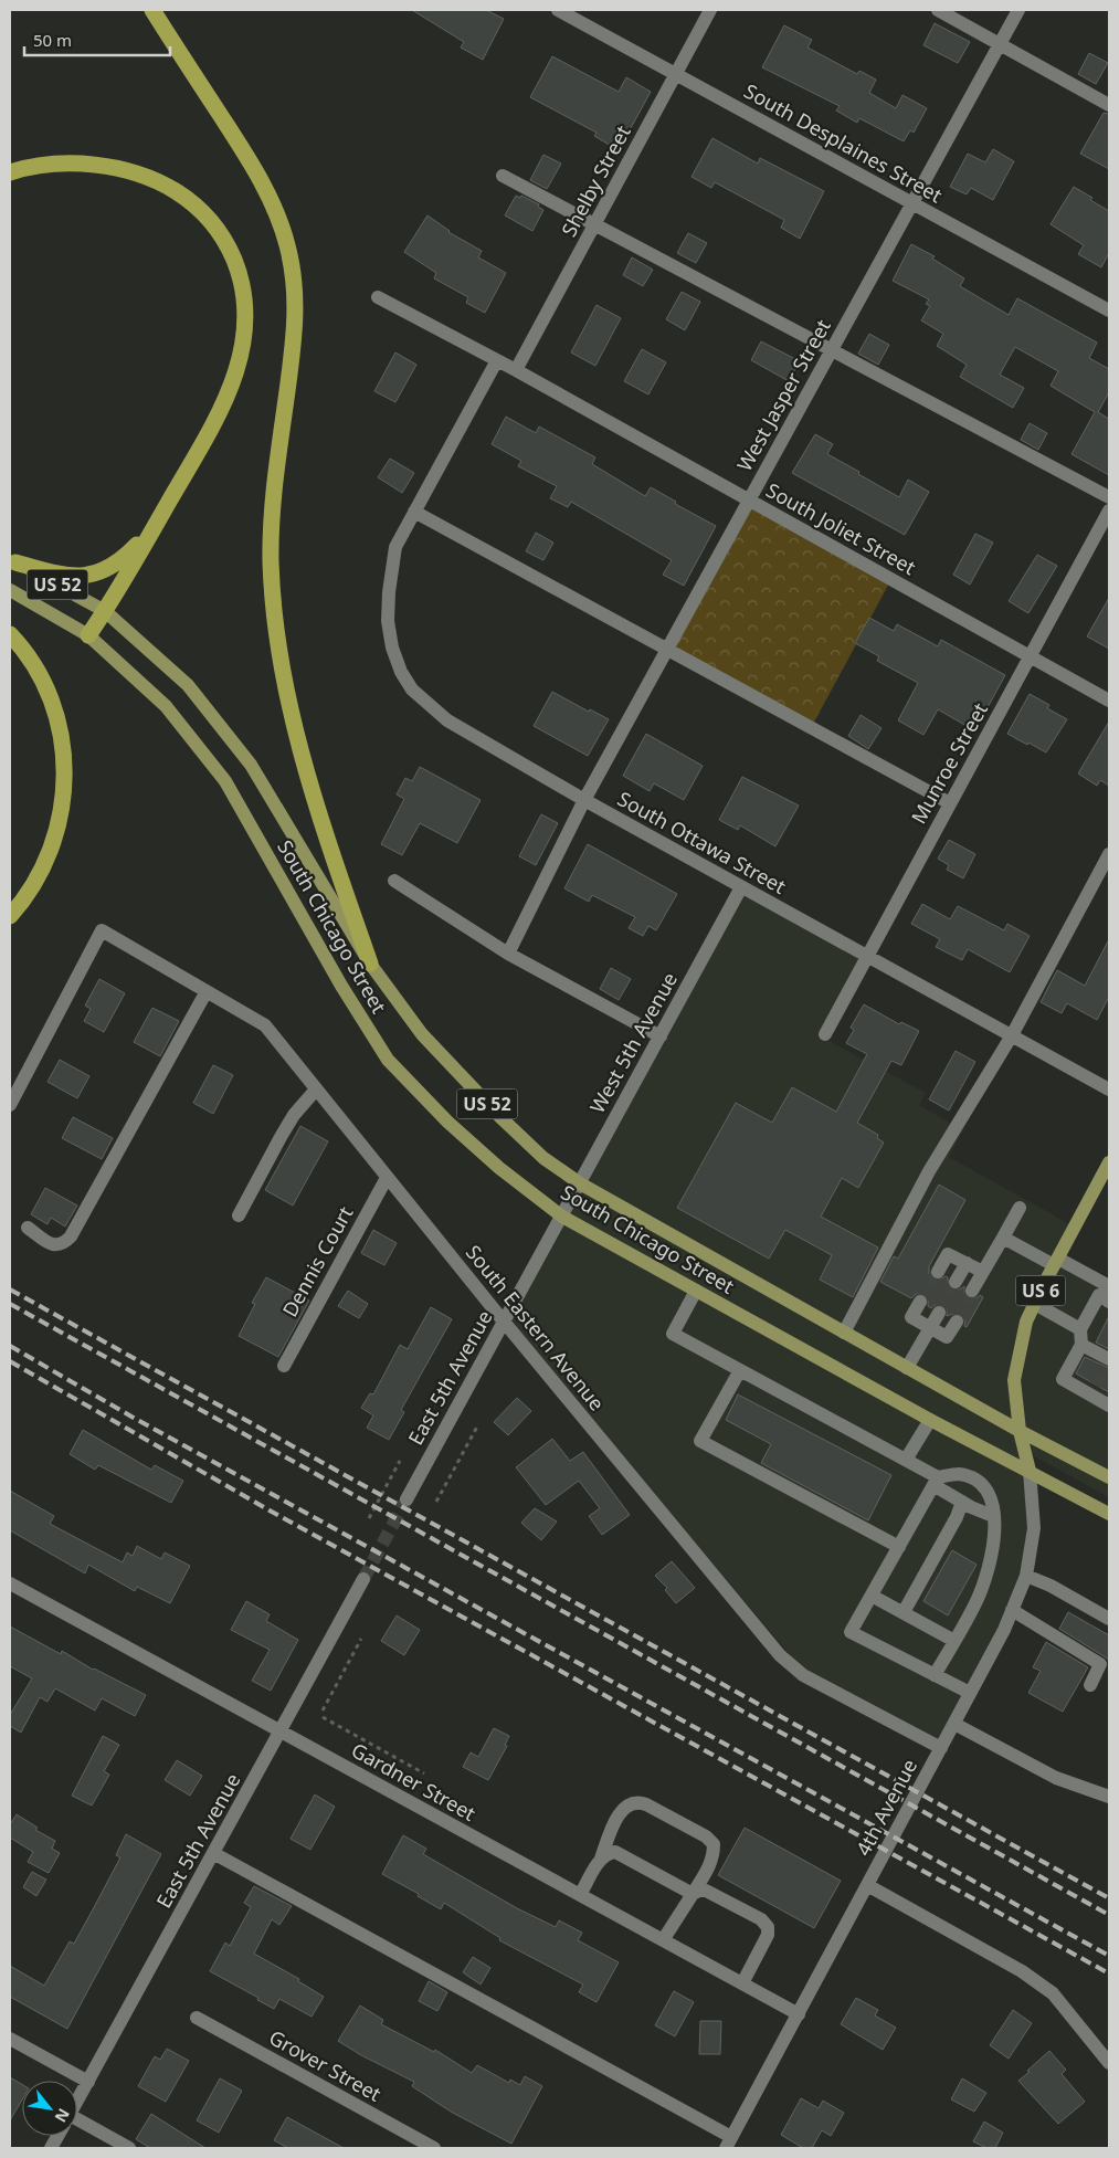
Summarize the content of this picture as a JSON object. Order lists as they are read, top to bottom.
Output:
{
  "streets": {
    "main road": ["US 52", "South Chicago Street", "US 6"],
    "street": [
      "South Desplaines Street",
      "Shelby Street",
      "West Jasper Street",
      "South Joliet Street",
      "Munroe Street",
      "South Ottawa Street",
      "West 5th Avenue",
      "Dennis Court",
      "South Eastern Avenue",
      "East 5th Avenue",
      "Gardner Street",
      "4th Avenue",
      "Grover Street"
    ]
  },
  "crossings": [
    ["South Desplaines Street", "Shelby Street"],
    ["South Desplaines Street", "West Jasper Street"],
    ["Shelby Street", "South Joliet Street"],
    ["West Jasper Street", "South Joliet Street"],
    ["West Jasper Street", "South Ottawa Street"],
    ["South Joliet Street", "Munroe Street"],
    ["Munroe Street", "South Ottawa Street"],
    ["South Ottawa Street", "West 5th Avenue"],
    ["South Chicago Street", "West 5th Avenue"],
    ["South Chicago Street", "US 6"],
    ["South Chicago Street", "East 5th Avenue"],
    ["South Chicago Street", "4th Avenue"],
    ["West 5th Avenue", "East 5th Avenue"],
    ["Dennis Court", "South Eastern Avenue"],
    ["US 6", "4th Avenue"],
    ["South Eastern Avenue", "East 5th Avenue"],
    ["South Eastern Avenue", "4th Avenue"],
    ["East 5th Avenue", "Gardner Street"],
    ["Gardner Street", "4th Avenue"]
  ],
  "scale_bar": "50 m",
  "north": "bottom right"
}
